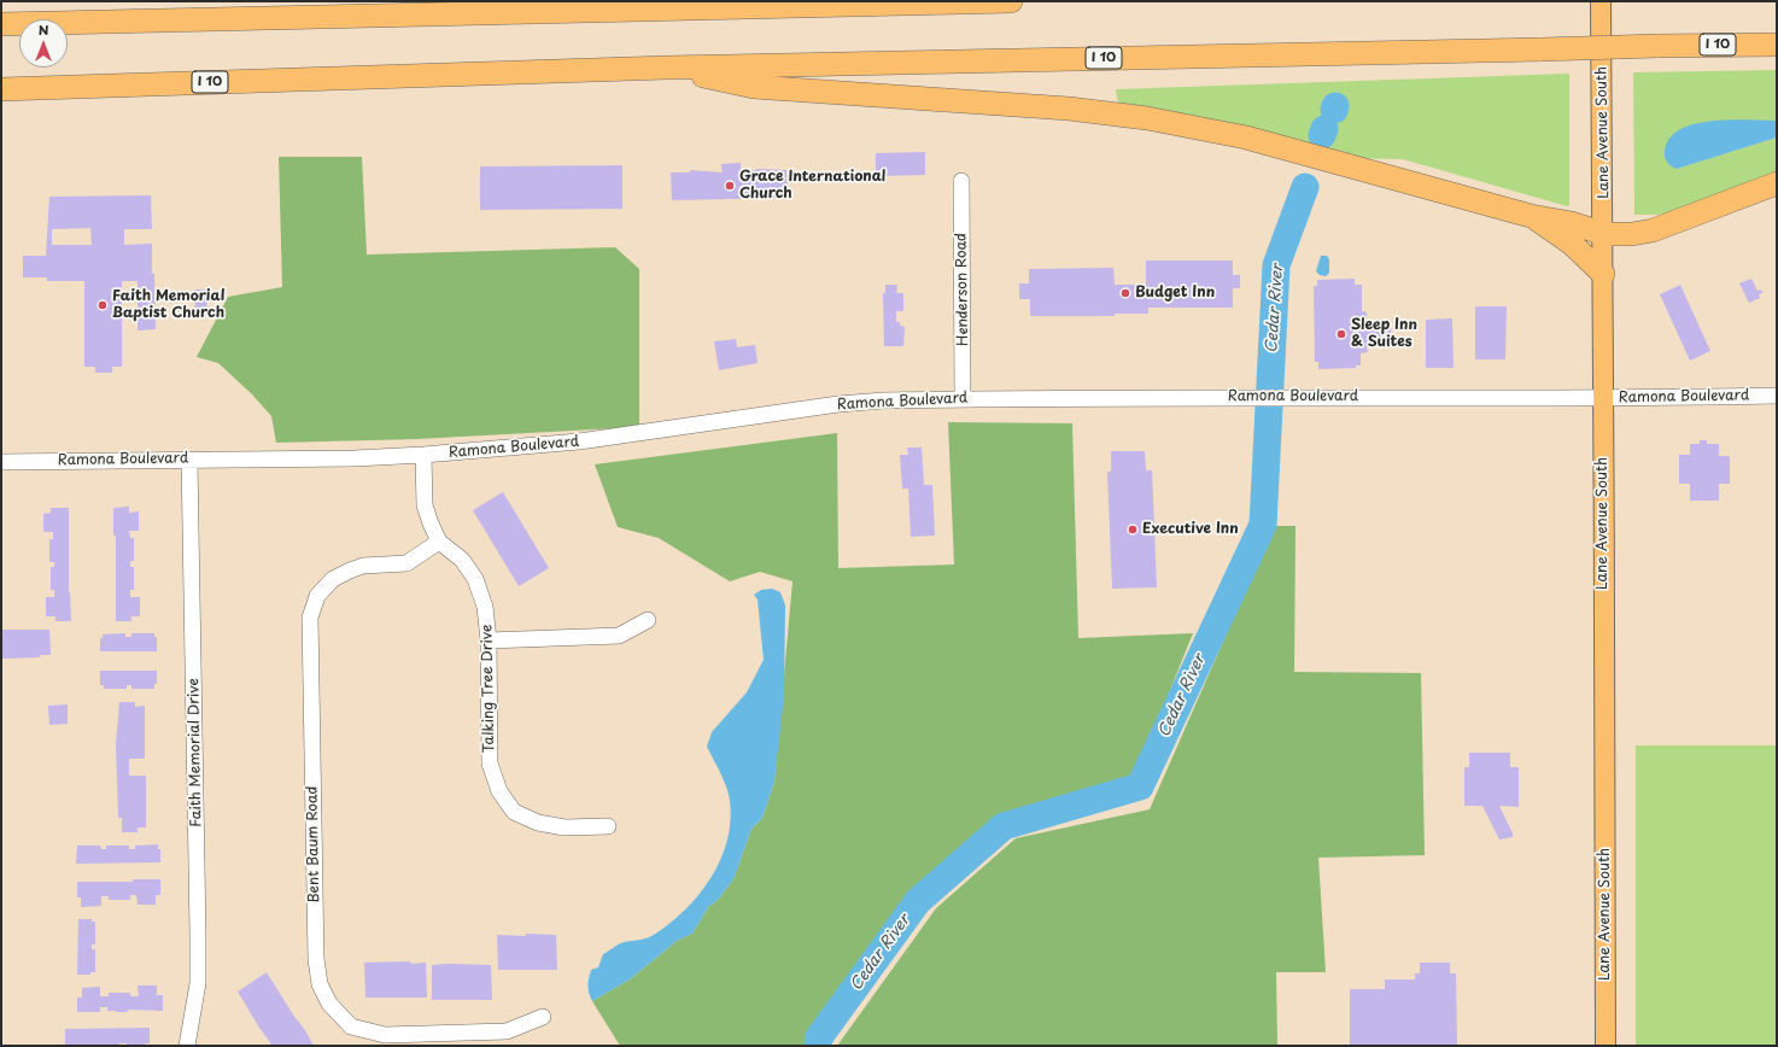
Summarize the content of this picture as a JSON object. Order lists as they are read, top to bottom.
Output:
{
  "streets": {
    "highway": ["I 10"],
    "main road": ["Lane Avenue South"],
    "street": [
      "Henderson Road",
      "Ramona Boulevard",
      "Talking Tree Drive",
      "Faith Memorial Drive",
      "Bent Baum Road"
    ]
  },
  "crossings": [
    ["Lane Avenue South", "Ramona Boulevard"],
    ["Henderson Road", "Ramona Boulevard"],
    ["Ramona Boulevard", "Talking Tree Drive"],
    ["Ramona Boulevard", "Faith Memorial Drive"],
    ["Talking Tree Drive", "Bent Baum Road"]
  ],
  "water": ["Cedar River"],
  "places": [
    "Grace International Church",
    "Budget Inn",
    "Faith Memorial Baptist Church",
    "Sleep Inn & Suites",
    "Executive Inn"
  ],
  "north": "top"
}
